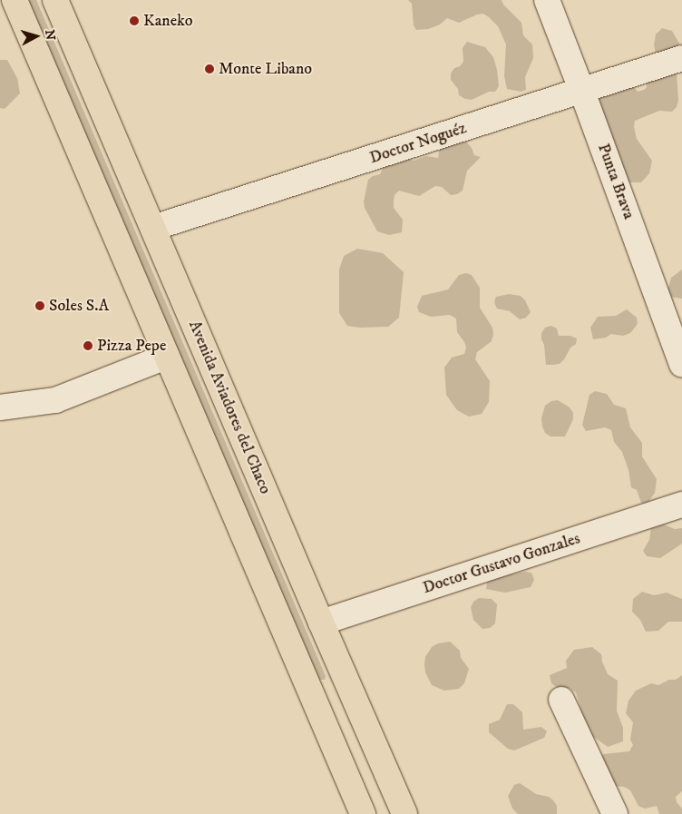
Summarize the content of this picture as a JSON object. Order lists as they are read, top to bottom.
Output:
{
  "streets": {
    "highway": ["Avenida Aviadores del Chaco"],
    "street": ["Doctor Noguéz", "Punta Brava", "Doctor Gustavo Gonzales"]
  },
  "crossings": [
    ["Doctor Noguéz", "Punta Brava"],
    ["Doctor Noguéz", "Avenida Aviadores del Chaco"],
    ["Avenida Aviadores del Chaco", "Doctor Gustavo Gonzales"]
  ],
  "places": [
    "Kaneko",
    "Monte Libano",
    "Soles S.A",
    "Pizza Pepe"
  ],
  "north": "right"
}
